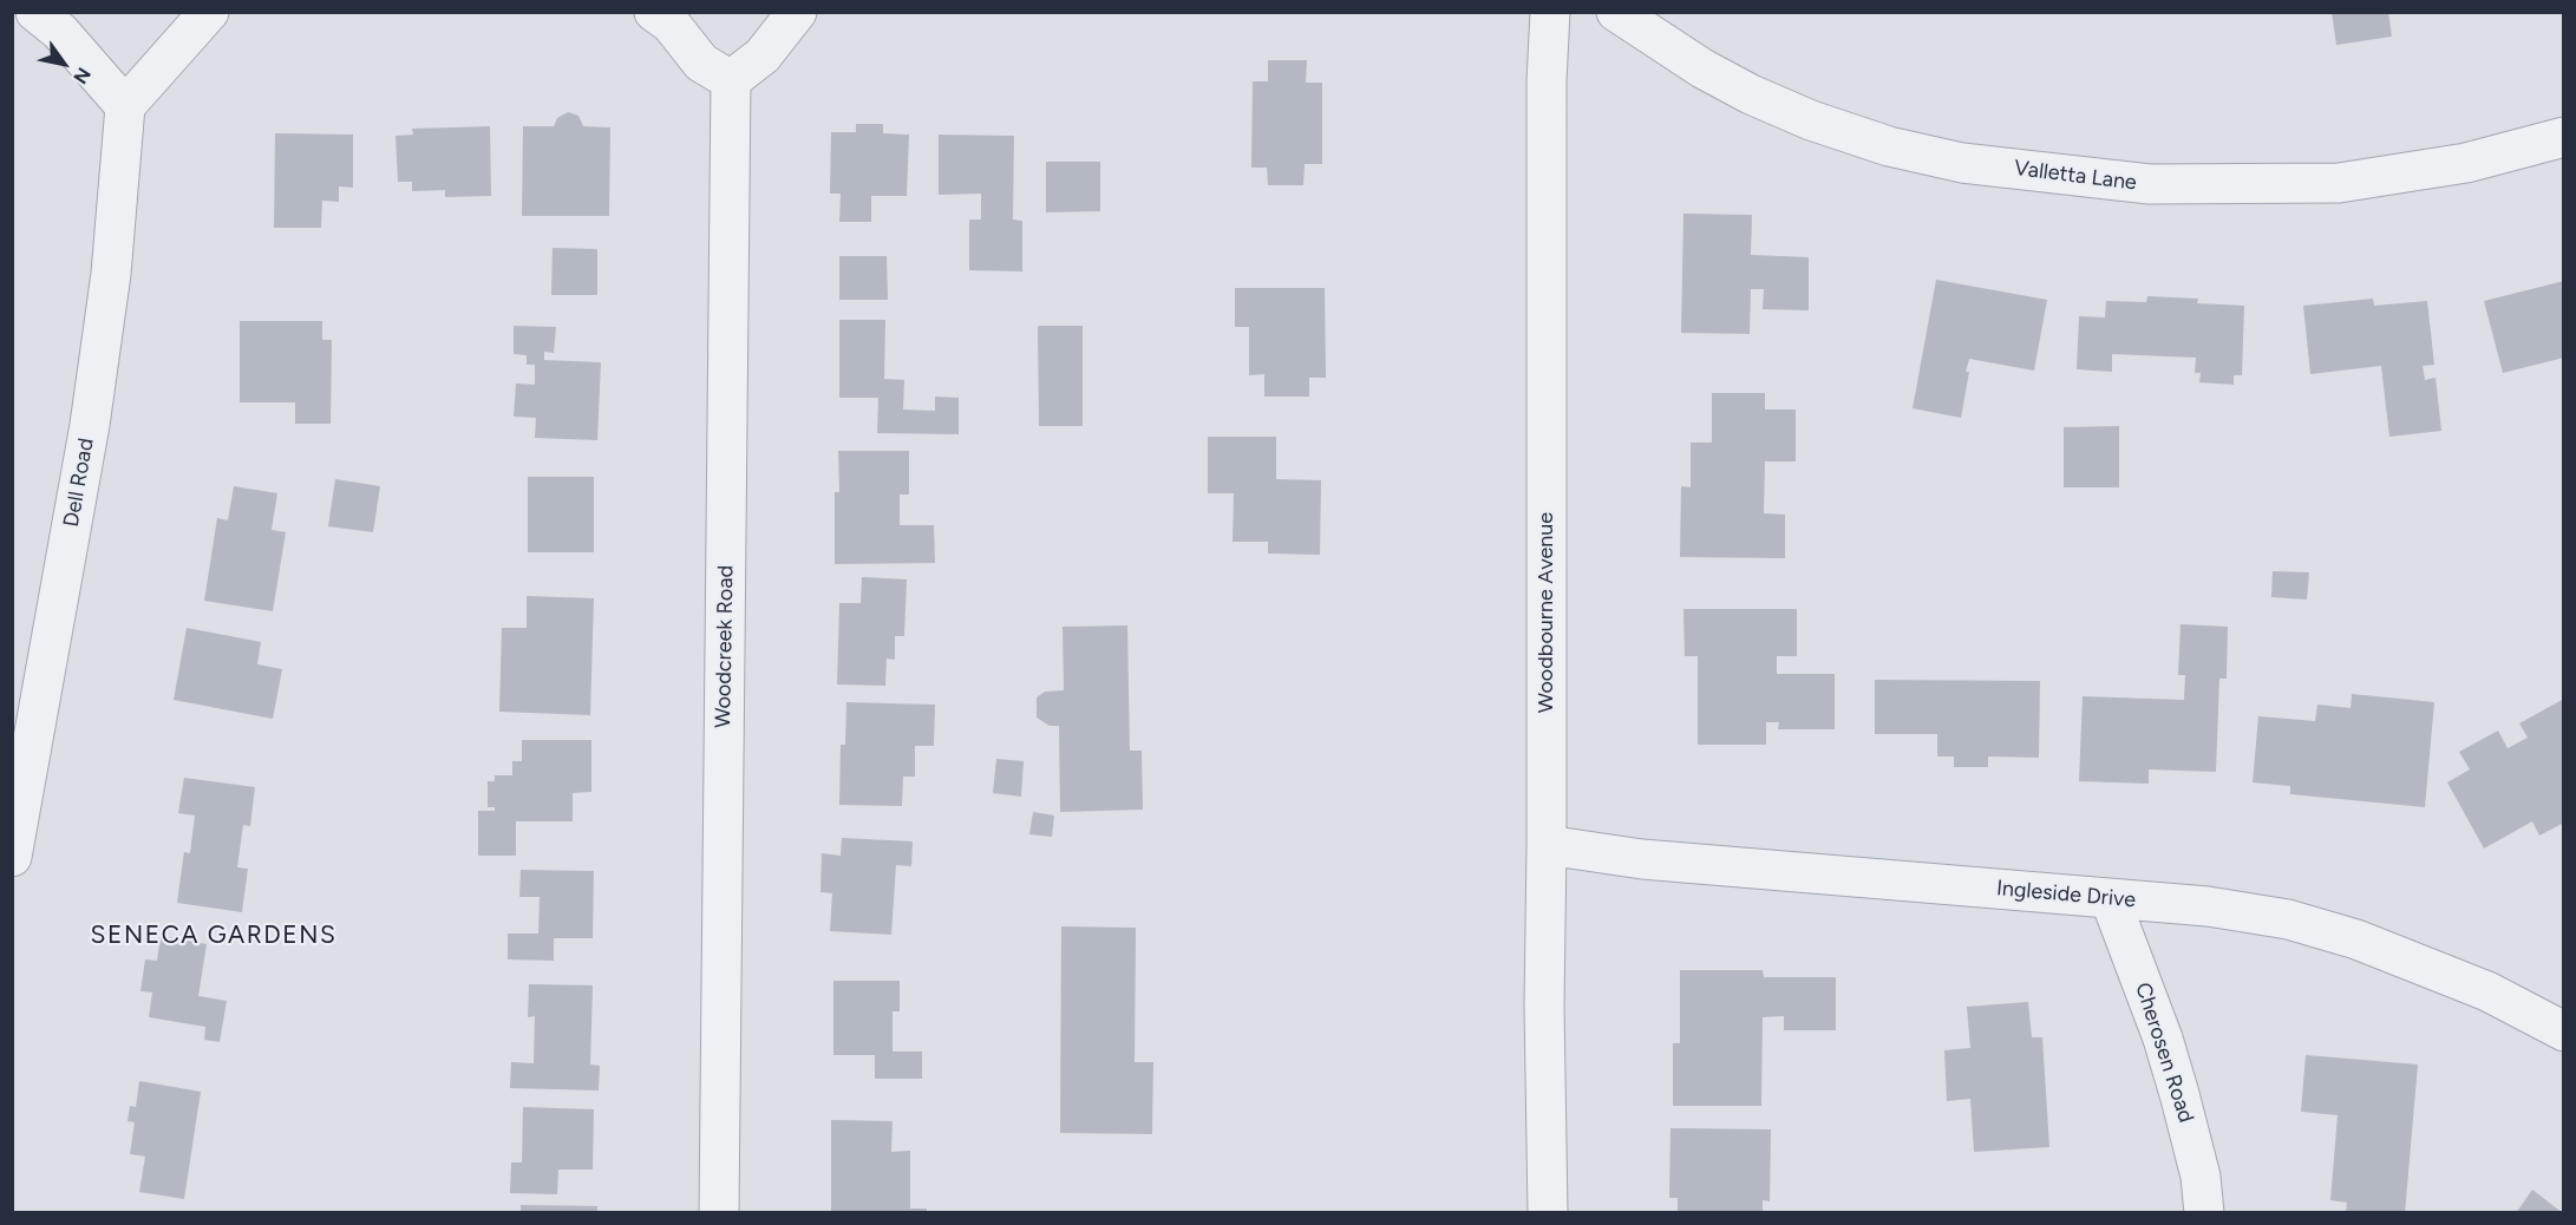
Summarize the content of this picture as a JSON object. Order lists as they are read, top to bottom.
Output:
{
  "streets": {
    "street": [
      "Valletta Lane",
      "Dell Road",
      "Woodbourne Avenue",
      "Woodcreek Road",
      "Ingleside Drive",
      "Cherosen Road"
    ]
  },
  "crossings": [
    ["Woodbourne Avenue", "Ingleside Drive"],
    ["Ingleside Drive", "Cherosen Road"]
  ],
  "districts": ["SENECA GARDENS"],
  "north": "bottom right"
}
